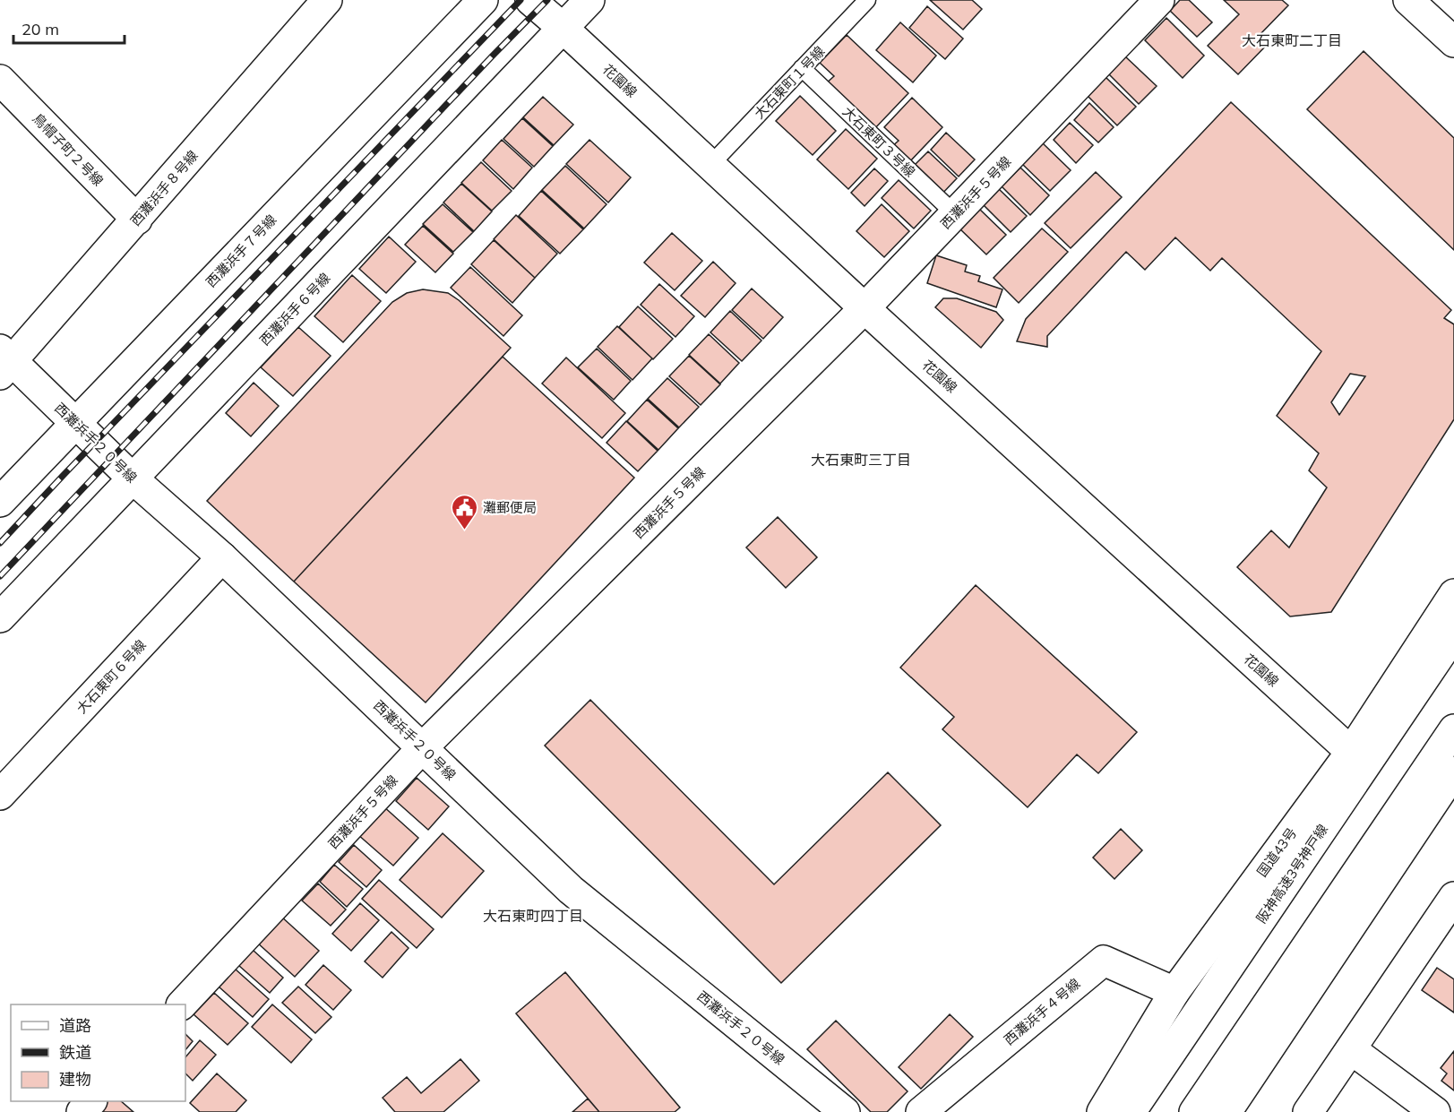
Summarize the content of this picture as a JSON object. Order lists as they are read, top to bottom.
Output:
{
  "streets": {
    "main road": [
      "花園線",
      "鳥帽子町２号線",
      "西灘浜手８号線",
      "西灘浜手５号線",
      "西灘浜手７号線",
      "西灘浜手６号線",
      "西灘浜手２０号線",
      "大石東町６号線",
      "国道43号",
      "阪神高速3号神戸線",
      "西灘浜手４号線"
    ],
    "lane": ["大石東町１号線", "大石東町３号線"]
  },
  "crossings": [
    ["花園線", "大石東町１号線"],
    ["花園線", "西灘浜手５号線"],
    ["花園線", "西灘浜手６号線"],
    ["花園線", "国道43号"],
    ["大石東町１号線", "大石東町３号線"],
    ["大石東町３号線", "西灘浜手５号線"],
    ["鳥帽子町２号線", "西灘浜手８号線"],
    ["西灘浜手８号線", "西灘浜手２０号線"],
    ["西灘浜手５号線", "西灘浜手２０号線"],
    ["西灘浜手７号線", "西灘浜手２０号線"],
    ["西灘浜手６号線", "西灘浜手２０号線"],
    ["西灘浜手２０号線", "大石東町６号線"],
    ["国道43号", "西灘浜手４号線"]
  ],
  "districts": ["大石東町二丁目", "大石東町三丁目", "大石東町四丁目"],
  "places": {
    "public building": ["灘郵便局"]
  },
  "legend": ["道路", "鉄道", "建物"],
  "scale_bar": "20 m"
}
